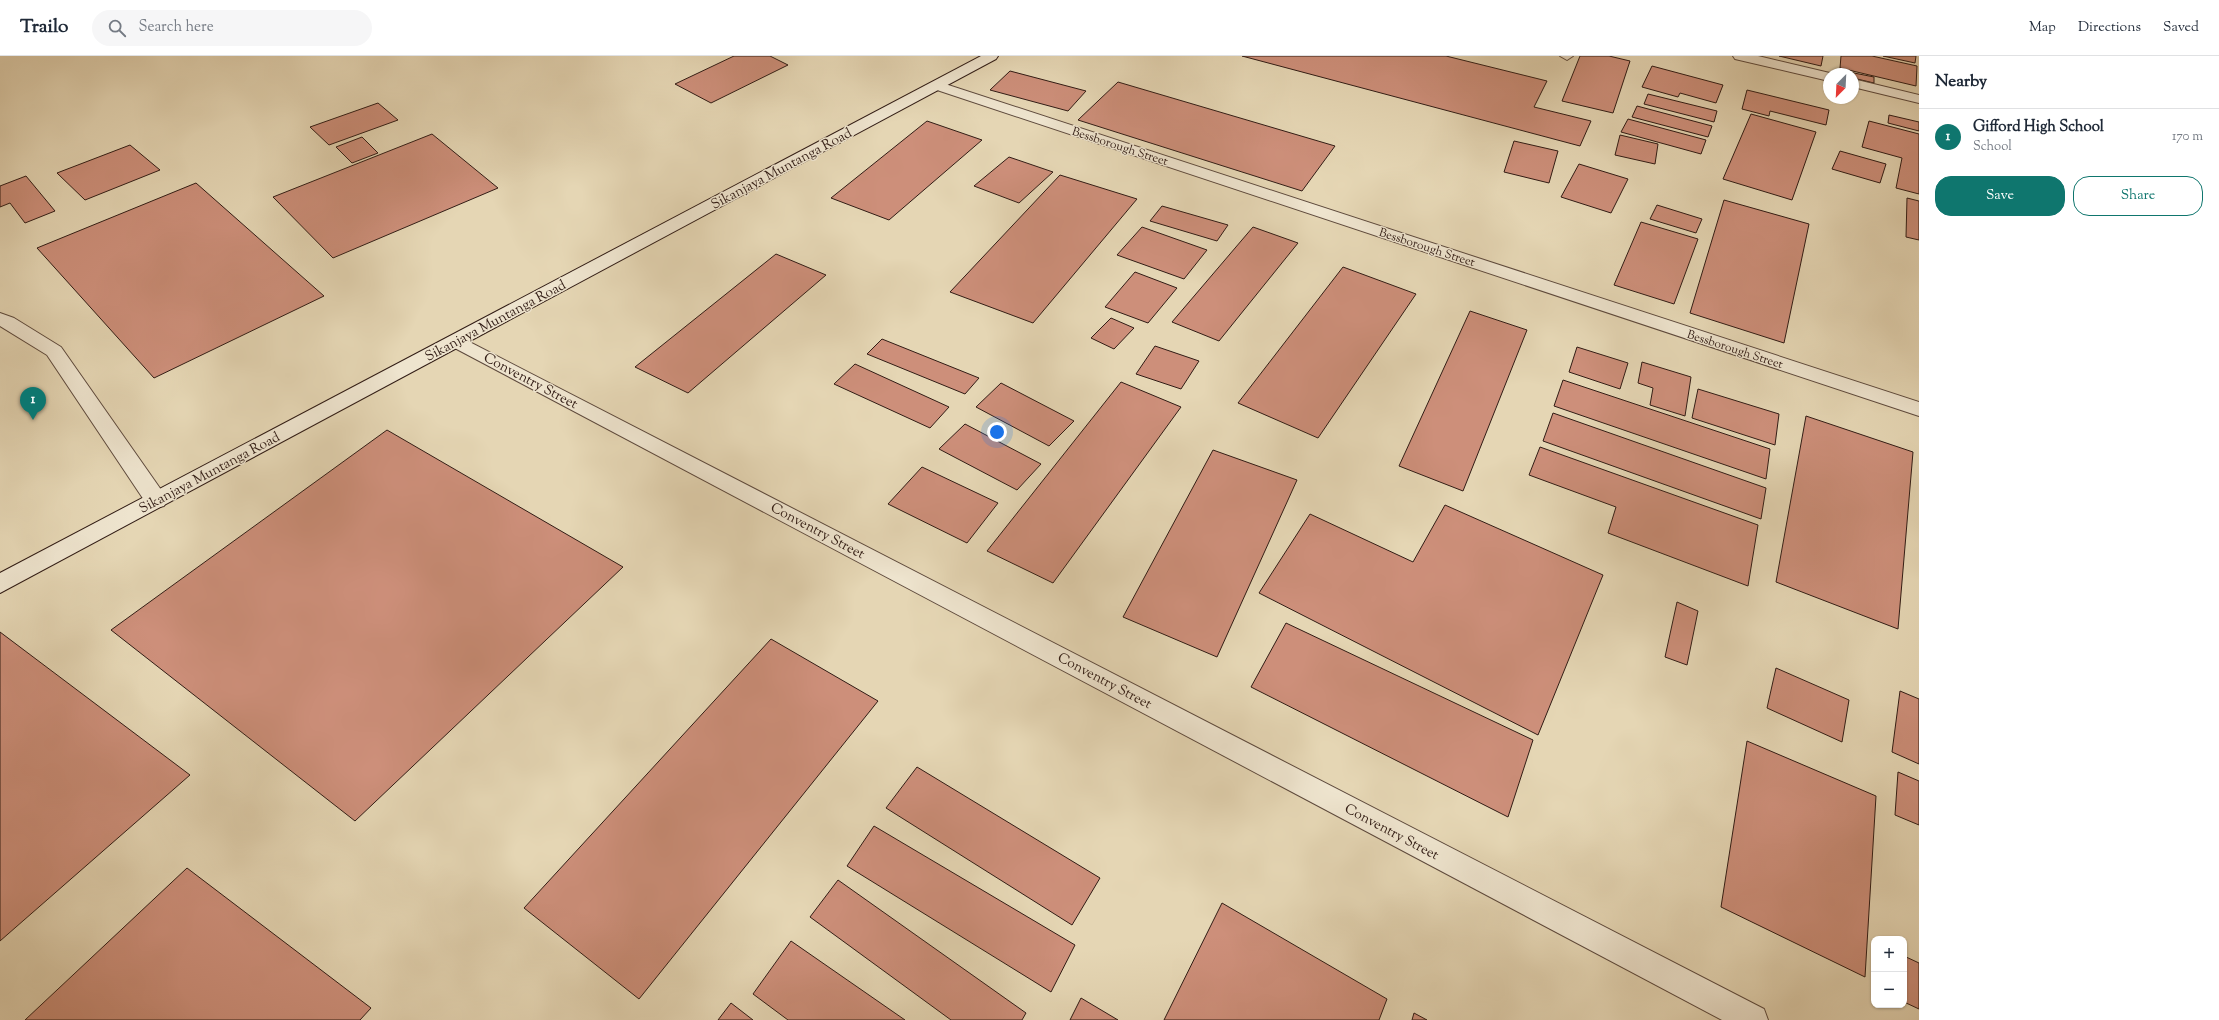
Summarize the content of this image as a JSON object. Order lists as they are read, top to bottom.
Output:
{
  "streets": {
    "street": ["Bessborough Street", "Sikanjaya Muntanga Road", "Conventry Street"]
  },
  "crossings": [
    ["Bessborough Street", "Sikanjaya Muntanga Road"],
    ["Sikanjaya Muntanga Road", "Conventry Street"]
  ],
  "north": "bottom left",
  "page": {
    "header": "Trailo",
    "search": "Search here",
    "nav": ["Map", "Directions", "Saved"],
    "heading": "Nearby",
    "list": [
      {
        "mark": "1",
        "name": "Gifford High School",
        "note": "School",
        "value": "170 m"
      }
    ],
    "buttons": ["Save", "Share"],
    "pins": "1",
    "map_buttons": ["+", "−"]
  }
}
